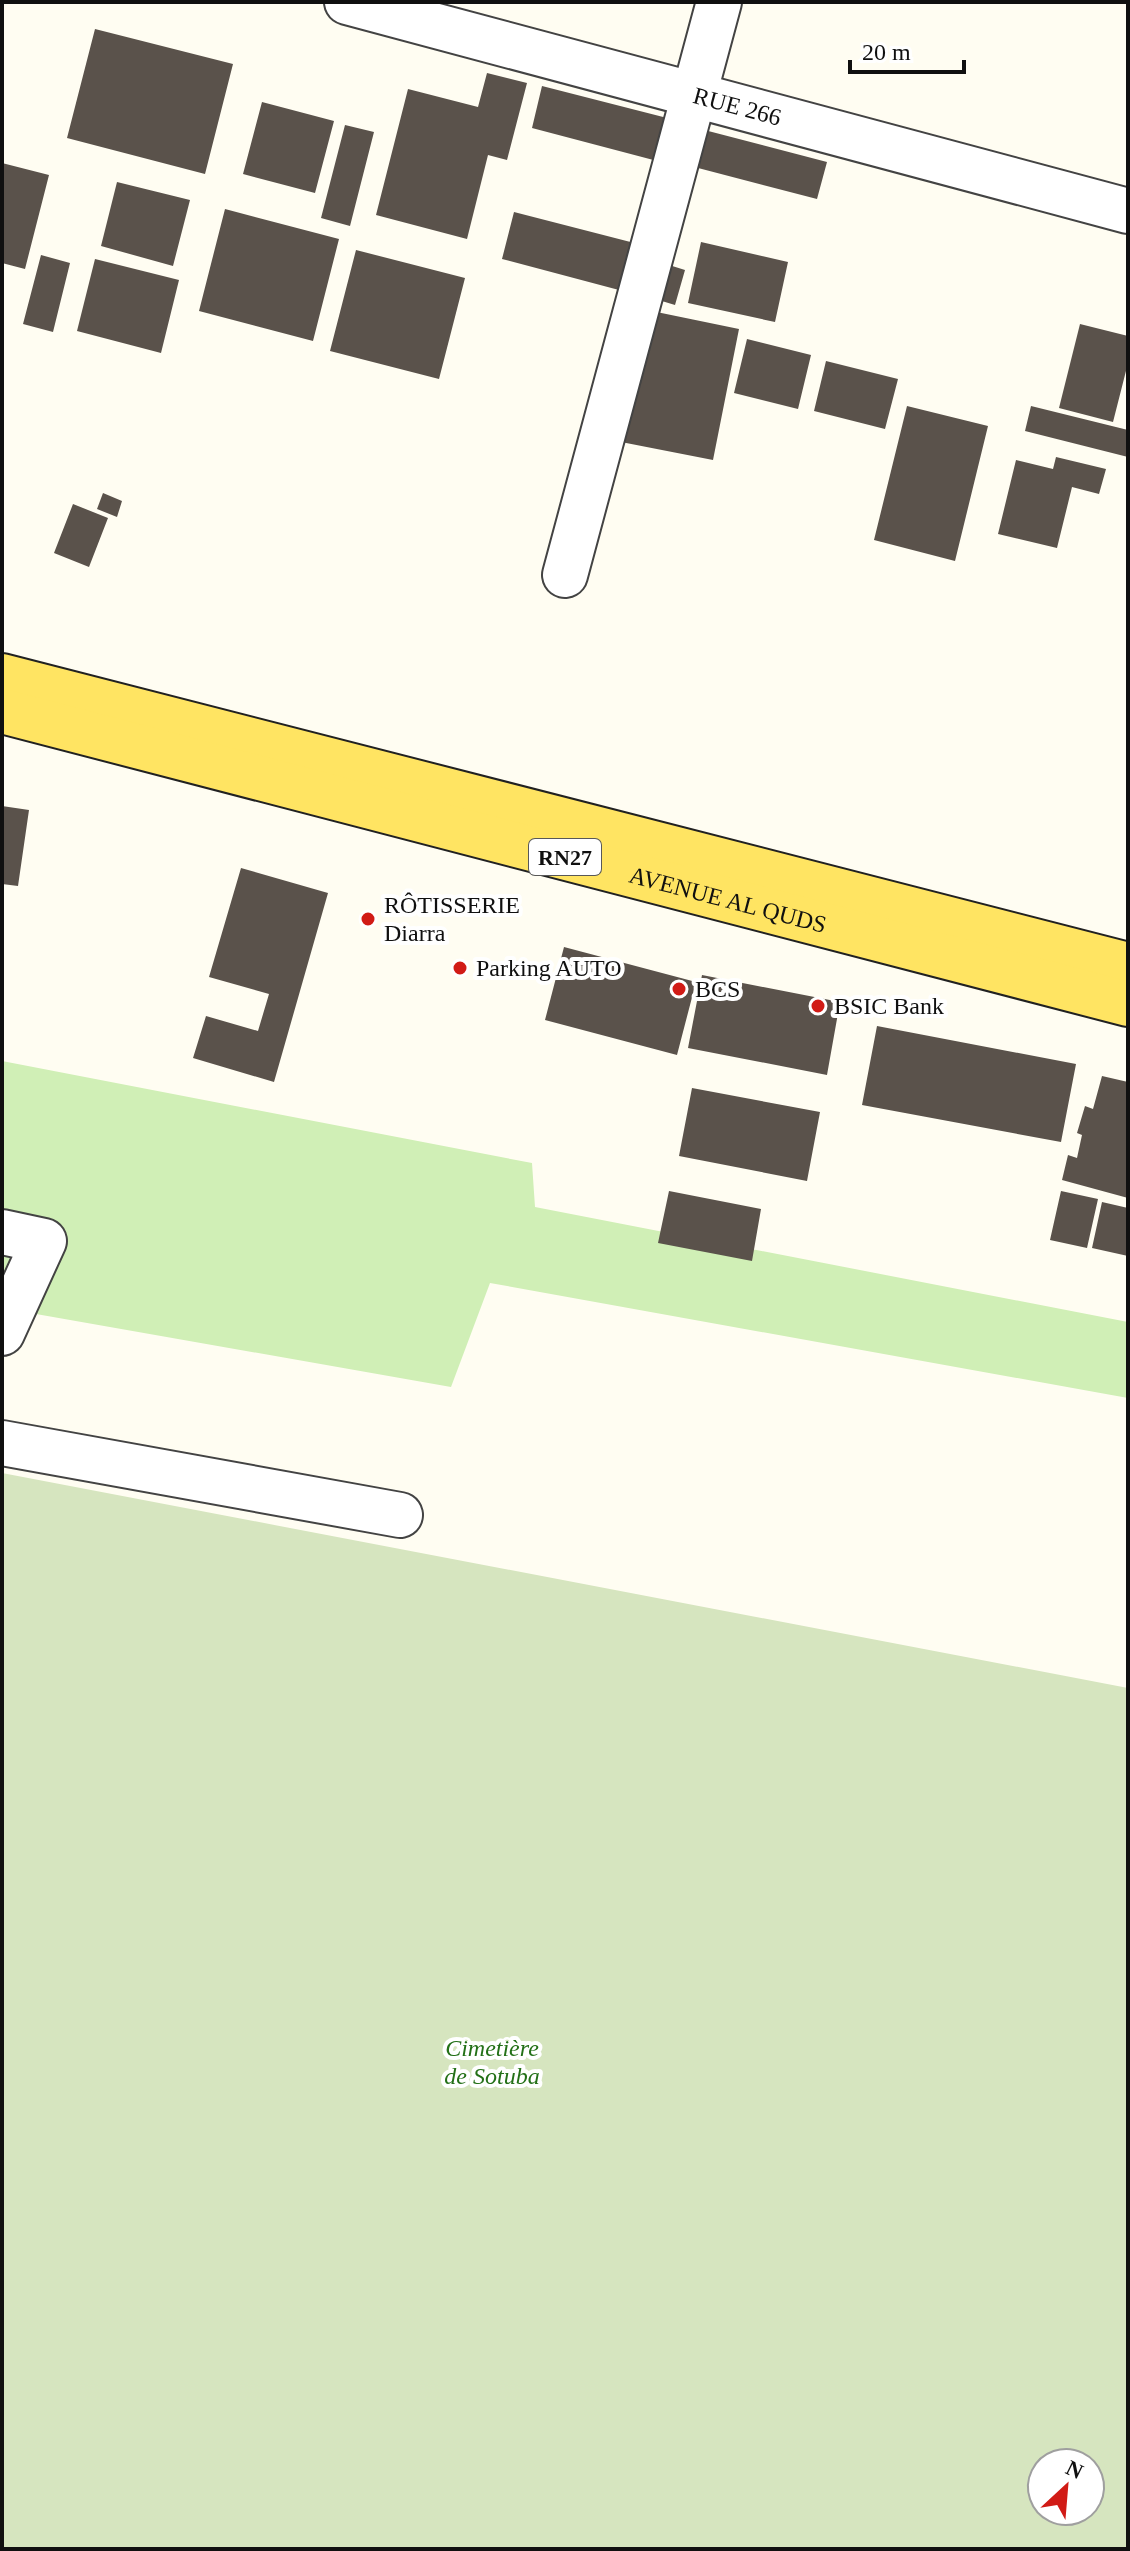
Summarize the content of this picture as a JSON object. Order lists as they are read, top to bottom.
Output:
{
  "streets": {
    "main road": ["RN27", "AVENUE AL QUDS"],
    "street": ["RUE 266"]
  },
  "parks": ["Cimetière de Sotuba"],
  "places": [
    "RÔTISSERIE Diarra",
    "Parking AUTO",
    "BCS",
    "BSIC Bank"
  ],
  "scale_bar": "20 m",
  "north": "top right"
}
